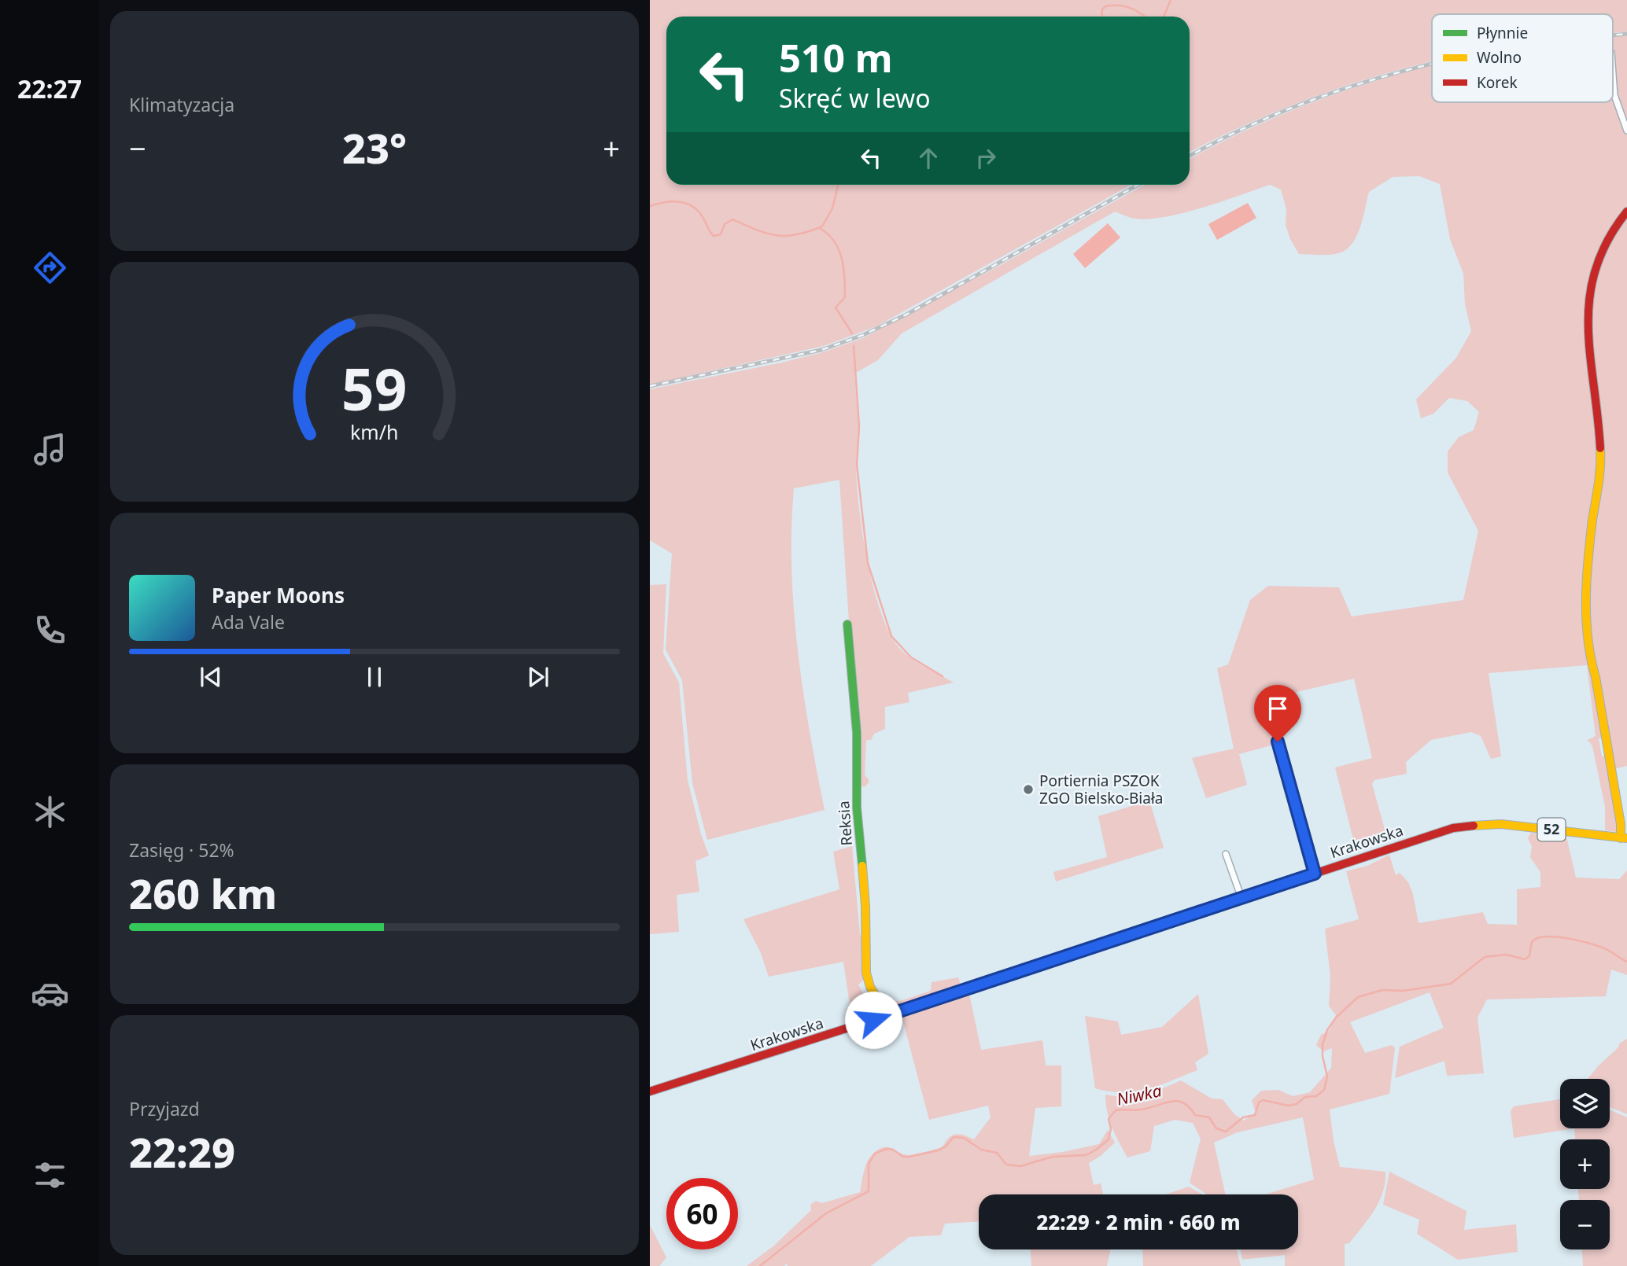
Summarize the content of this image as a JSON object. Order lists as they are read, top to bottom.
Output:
{
  "streets": {
    "street": ["Reksia", "52", "Krakowska"]
  },
  "crossings": [
    ["Reksia", "Krakowska"]
  ],
  "water": ["Niwka"],
  "places": ["Portiernia PSZOK ZGO Bielsko-Biała"],
  "legend": ["Płynnie", "Wolno", "Korek"],
  "page": {
    "tabs": "22:27",
    "tile": [
      "Klimatyzacja",
      ["Zasięg · 52%", "260 km"],
      ["Przyjazd", "22:29"]
    ],
    "turn": ["510 m", "Skręć w lewo"],
    "heat": ["−", "23°", "+"],
    "song": ["Paper Moons", "Ada Vale"],
    "map_buttons": ["+", "−"],
    "limit": "60",
    "trip": "22:29 · 2 min · 660 m",
    "gauge": ["59", "km/h"]
  }
}
